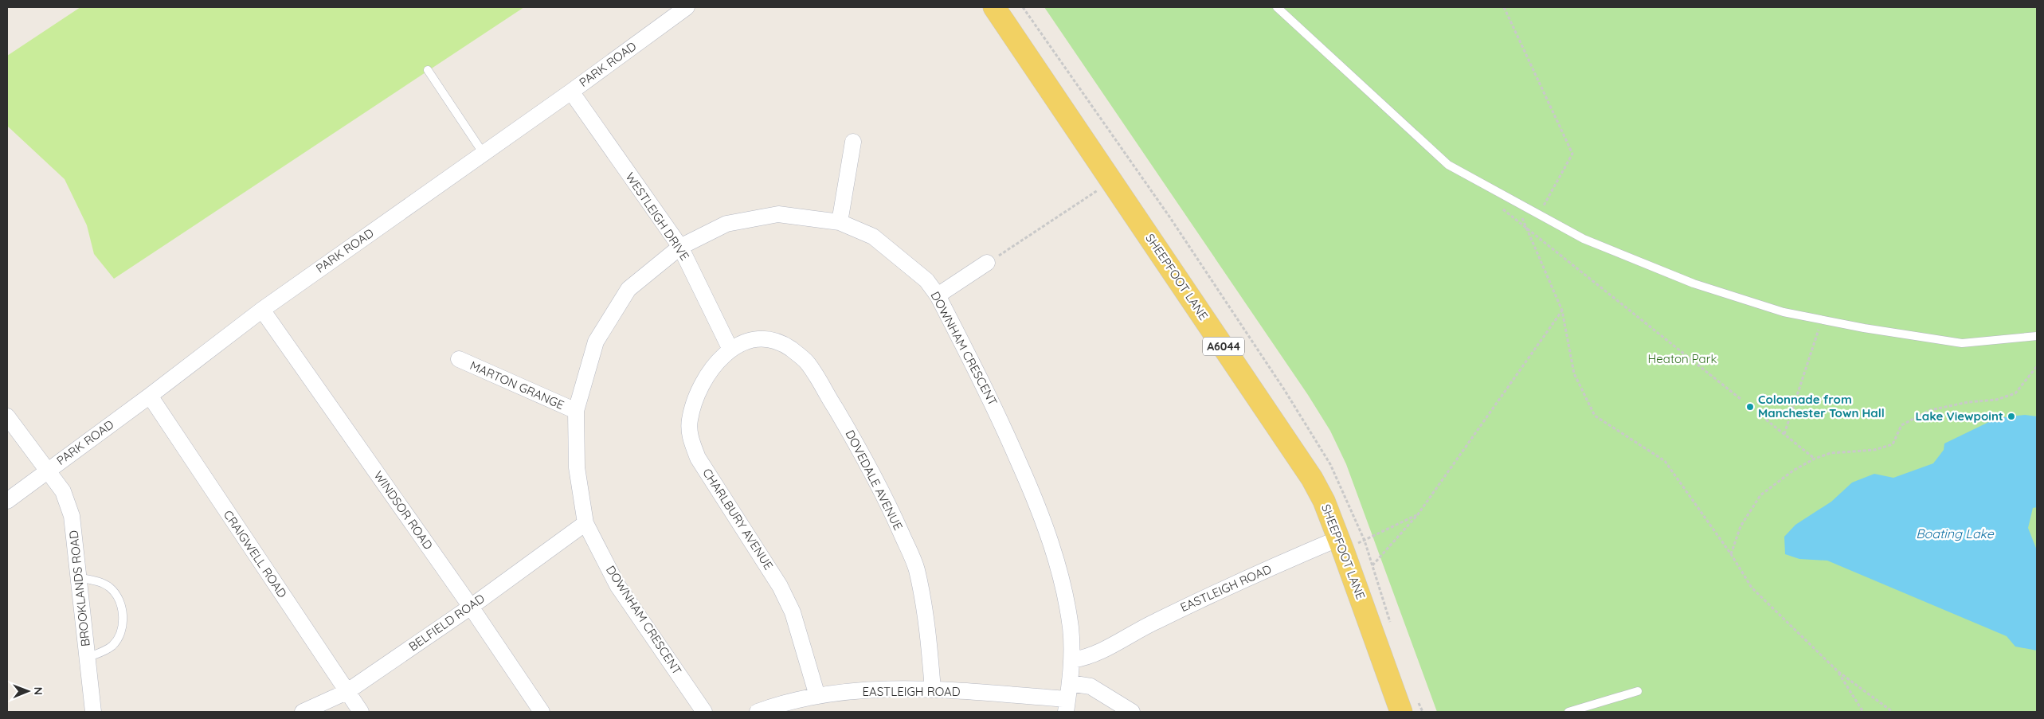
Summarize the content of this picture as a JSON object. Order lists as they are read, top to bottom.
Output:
{
  "streets": {
    "main road": ["SHEEPFOOT LANE", "A6044"],
    "street": [
      "PARK ROAD",
      "WESTLEIGH DRIVE",
      "DOWNHAM CRESCENT",
      "MARTON GRANGE",
      "DOVEDALE AVENUE",
      "WINDSOR ROAD",
      "CHARLBURY AVENUE",
      "CRAIGWELL ROAD",
      "BROOKLANDS ROAD",
      "EASTLEIGH ROAD",
      "BELFIELD ROAD"
    ]
  },
  "crossings": [
    ["PARK ROAD", "WESTLEIGH DRIVE"],
    ["PARK ROAD", "WINDSOR ROAD"],
    ["PARK ROAD", "CRAIGWELL ROAD"],
    ["PARK ROAD", "BROOKLANDS ROAD"],
    ["WESTLEIGH DRIVE", "DOWNHAM CRESCENT"],
    ["WESTLEIGH DRIVE", "DOVEDALE AVENUE"],
    ["WESTLEIGH DRIVE", "CHARLBURY AVENUE"],
    ["SHEEPFOOT LANE", "EASTLEIGH ROAD"],
    ["DOWNHAM CRESCENT", "MARTON GRANGE"],
    ["DOWNHAM CRESCENT", "EASTLEIGH ROAD"],
    ["DOWNHAM CRESCENT", "BELFIELD ROAD"],
    ["DOVEDALE AVENUE", "CHARLBURY AVENUE"],
    ["DOVEDALE AVENUE", "EASTLEIGH ROAD"],
    ["WINDSOR ROAD", "BELFIELD ROAD"],
    ["CHARLBURY AVENUE", "EASTLEIGH ROAD"],
    ["CRAIGWELL ROAD", "BELFIELD ROAD"]
  ],
  "water": ["Boating Lake"],
  "parks": ["Heaton Park"],
  "places": ["Colonnade from Manchester Town Hall", "Lake Viewpoint"],
  "north": "right"
}
